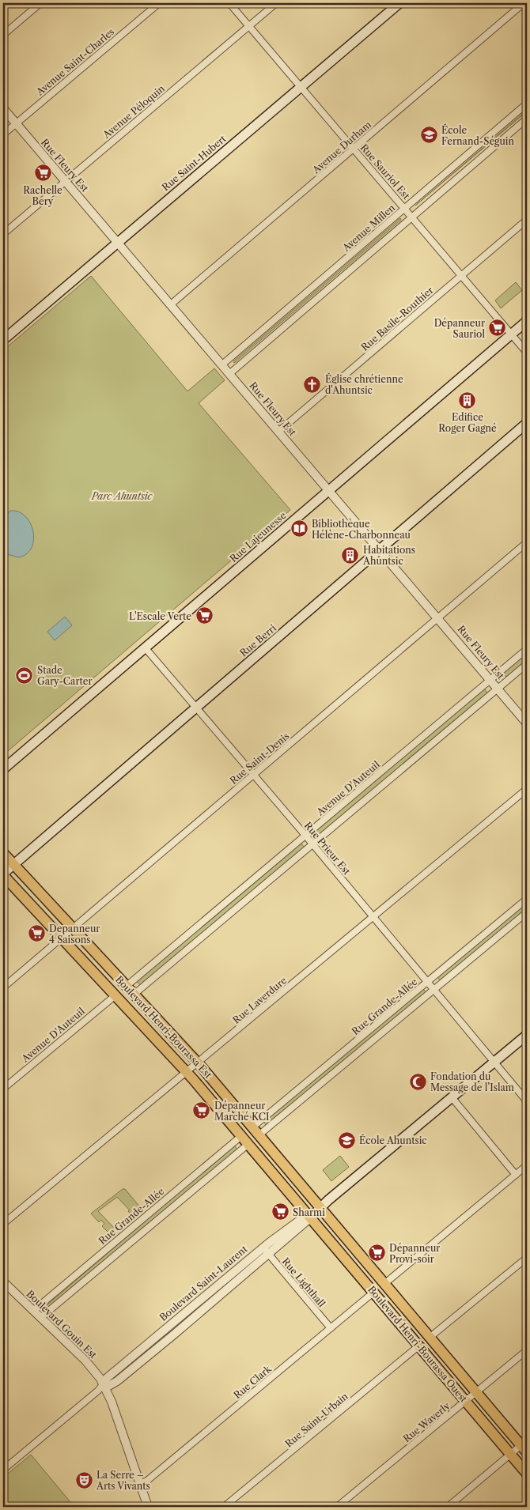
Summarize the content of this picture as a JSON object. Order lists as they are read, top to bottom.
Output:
{
  "streets": {
    "main road": [
      "Rue Saint-Hubert",
      "Rue Lajeunesse",
      "Rue Berri",
      "Boulevard Henri-Bourassa Est",
      "Boulevard Saint-Laurent",
      "Boulevard Henri-Bourassa Ouest"
    ],
    "street": [
      "Avenue Saint-Charles",
      "Avenue Péloquin",
      "Avenue Durham",
      "Rue Fleury Est",
      "Rue Sauriol Est",
      "Avenue Millen",
      "Rue Basile-Routhier",
      "Rue Saint-Denis",
      "Avenue D'Auteuil",
      "Rue Prieur Est",
      "Rue Laverdure",
      "Rue Grande-Allée",
      "Rue Lighthall",
      "Boulevard Gouin Est",
      "Rue Clark",
      "Rue Saint-Urbain",
      "Rue Waverly"
    ]
  },
  "crossings": [
    ["Avenue Saint-Charles", "Rue Fleury Est"],
    ["Avenue Péloquin", "Rue Fleury Est"],
    ["Avenue Péloquin", "Rue Sauriol Est"],
    ["Avenue Durham", "Rue Fleury Est"],
    ["Avenue Durham", "Rue Sauriol Est"],
    ["Rue Saint-Hubert", "Rue Fleury Est"],
    ["Rue Saint-Hubert", "Rue Sauriol Est"],
    ["Rue Fleury Est", "Avenue Millen"],
    ["Rue Fleury Est", "Rue Basile-Routhier"],
    ["Rue Fleury Est", "Rue Lajeunesse"],
    ["Rue Fleury Est", "Rue Berri"],
    ["Rue Fleury Est", "Rue Saint-Denis"],
    ["Rue Fleury Est", "Avenue D'Auteuil"],
    ["Rue Sauriol Est", "Avenue Millen"],
    ["Rue Sauriol Est", "Rue Basile-Routhier"],
    ["Rue Sauriol Est", "Rue Lajeunesse"],
    ["Rue Lajeunesse", "Rue Prieur Est"],
    ["Rue Berri", "Rue Prieur Est"],
    ["Rue Berri", "Boulevard Henri-Bourassa Est"],
    ["Rue Saint-Denis", "Rue Prieur Est"],
    ["Rue Saint-Denis", "Boulevard Henri-Bourassa Est"],
    ["Avenue D'Auteuil", "Rue Prieur Est"],
    ["Avenue D'Auteuil", "Boulevard Henri-Bourassa Est"],
    ["Rue Prieur Est", "Rue Laverdure"],
    ["Rue Prieur Est", "Rue Grande-Allée"],
    ["Rue Prieur Est", "Boulevard Saint-Laurent"],
    ["Rue Laverdure", "Boulevard Henri-Bourassa Est"],
    ["Rue Grande-Allée", "Boulevard Henri-Bourassa Est"],
    ["Rue Grande-Allée", "Boulevard Gouin Est"],
    ["Boulevard Henri-Bourassa Est", "Boulevard Saint-Laurent"],
    ["Boulevard Henri-Bourassa Est", "Boulevard Henri-Bourassa Ouest"],
    ["Rue Lighthall", "Boulevard Saint-Laurent"],
    ["Rue Lighthall", "Rue Clark"],
    ["Boulevard Saint-Laurent", "Boulevard Gouin Est"],
    ["Boulevard Saint-Laurent", "Boulevard Henri-Bourassa Ouest"],
    ["Boulevard Gouin Est", "Rue Clark"],
    ["Boulevard Henri-Bourassa Ouest", "Rue Clark"],
    ["Boulevard Henri-Bourassa Ouest", "Rue Saint-Urbain"],
    ["Boulevard Henri-Bourassa Ouest", "Rue Waverly"]
  ],
  "parks": ["Parc Ahuntsic"],
  "places": {
    "school or university": ["École Fernand-Séguin", "École Ahuntsic"],
    "supermarket": [
      "Rachelle Bery",
      "Dépanneur Sauriol",
      "L'Escale Verte",
      "Depanneur 4 Saisons",
      "Dépanneur Marché KCI",
      "Sharmi",
      "Dépanneur Provi-soir"
    ],
    "church": ["Église chrétienne d'Ahuntsic"],
    "building": ["Edifice Roger Gagné", "Habitations Ahuntsic"],
    "library": ["Bibliothèque Hélène-Charbonneau"],
    "sports": ["Stade Gary-Carter"],
    "mosque": ["Fondation du Message de l’Islam"],
    "theatre": ["La Serre – Arts Vivants"]
  }
}
